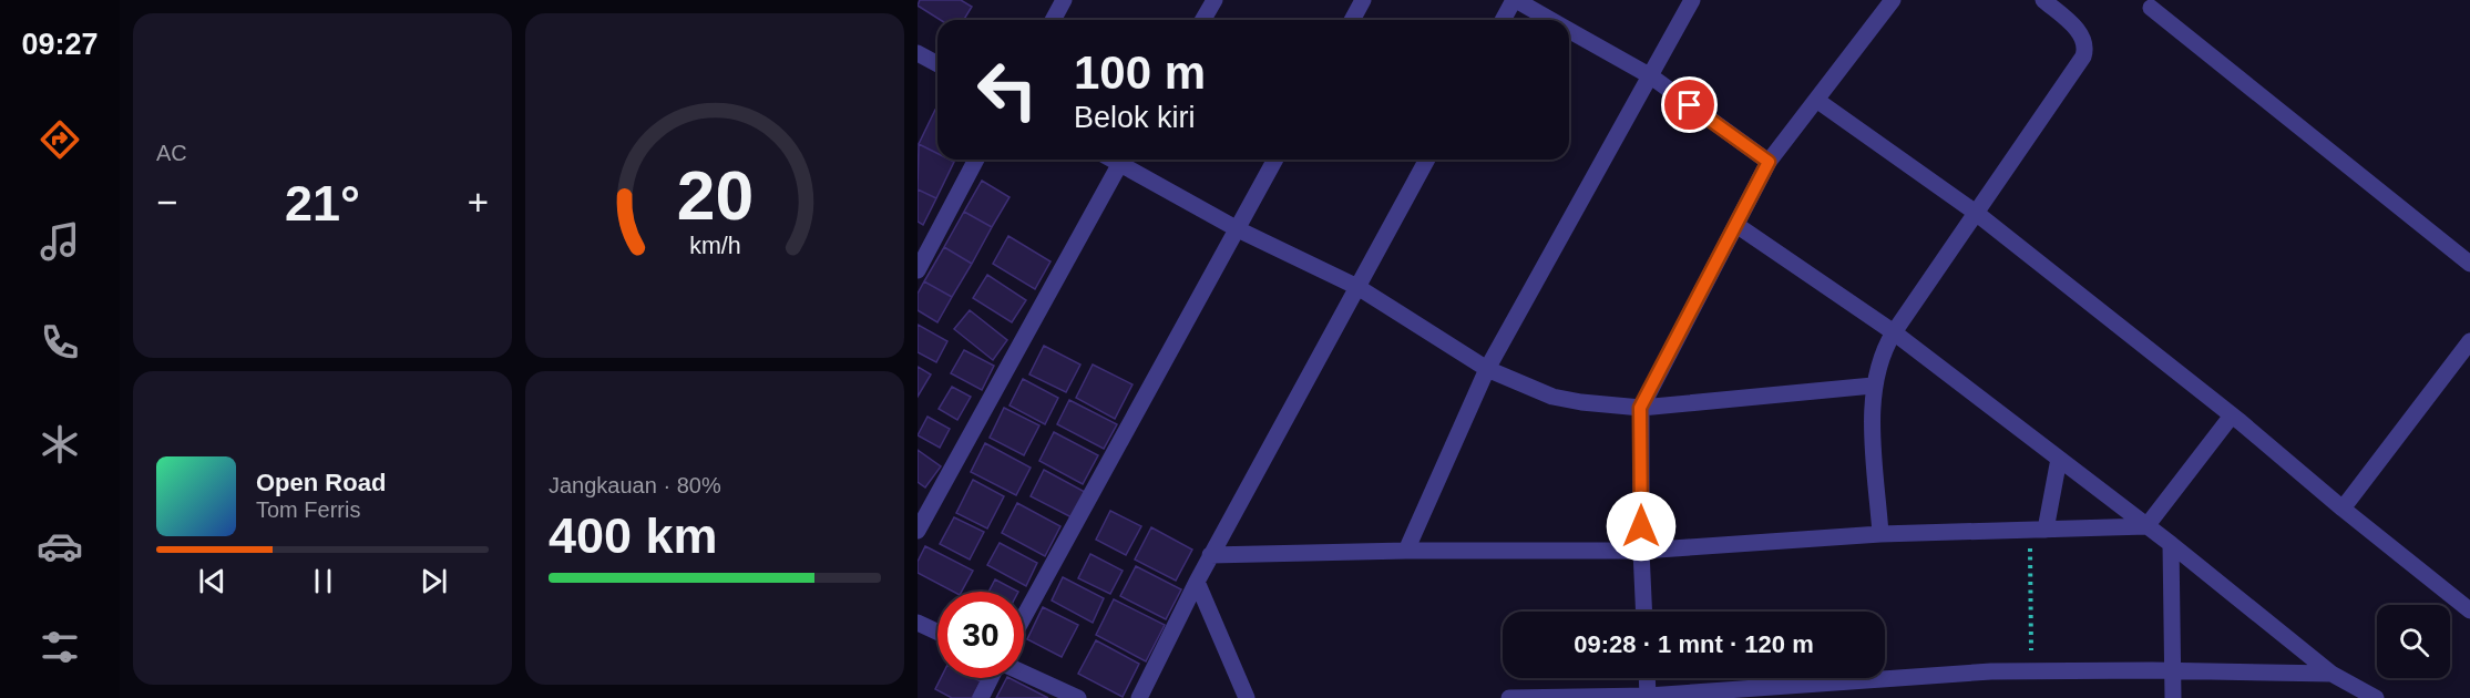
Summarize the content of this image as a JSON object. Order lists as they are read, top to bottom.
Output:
{
  "page": {
    "tabs": "09:27",
    "tile": [
      "AC",
      ["Jangkauan · 80%", "400 km"]
    ],
    "turn": ["100 m", "Belok kiri"],
    "heat": ["−", "21°", "+"],
    "song": ["Open Road", "Tom Ferris"],
    "limit": "30",
    "trip": "09:28 · 1 mnt · 120 m",
    "gauge": ["20", "km/h"]
  }
}
